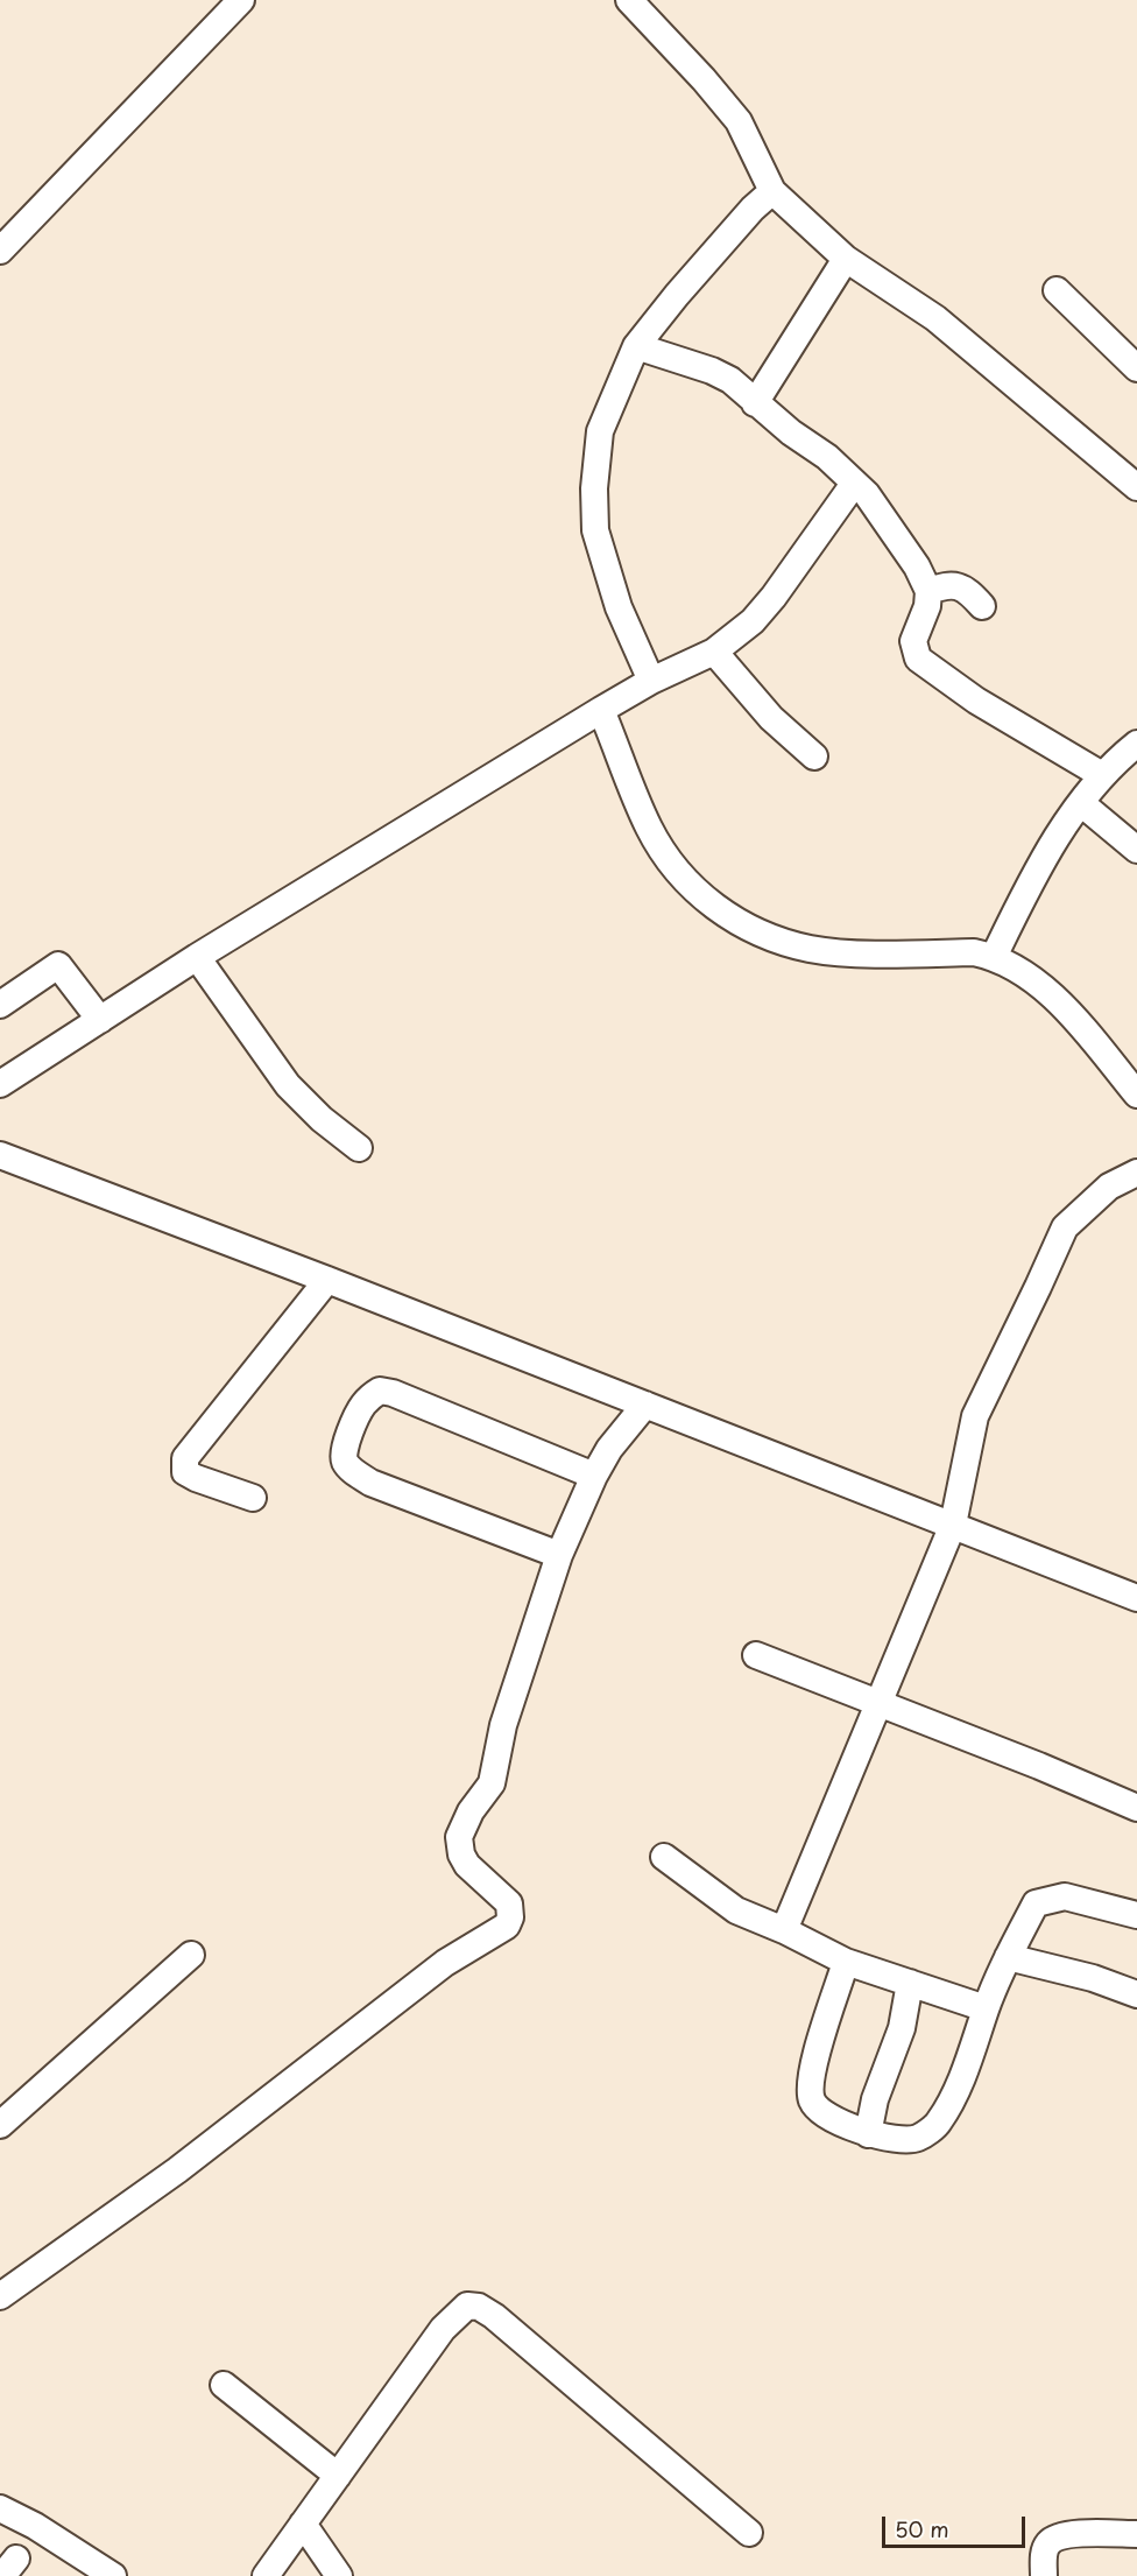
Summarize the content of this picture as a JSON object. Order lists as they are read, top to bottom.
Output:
{
  "scale_bar": "50 m"
}
